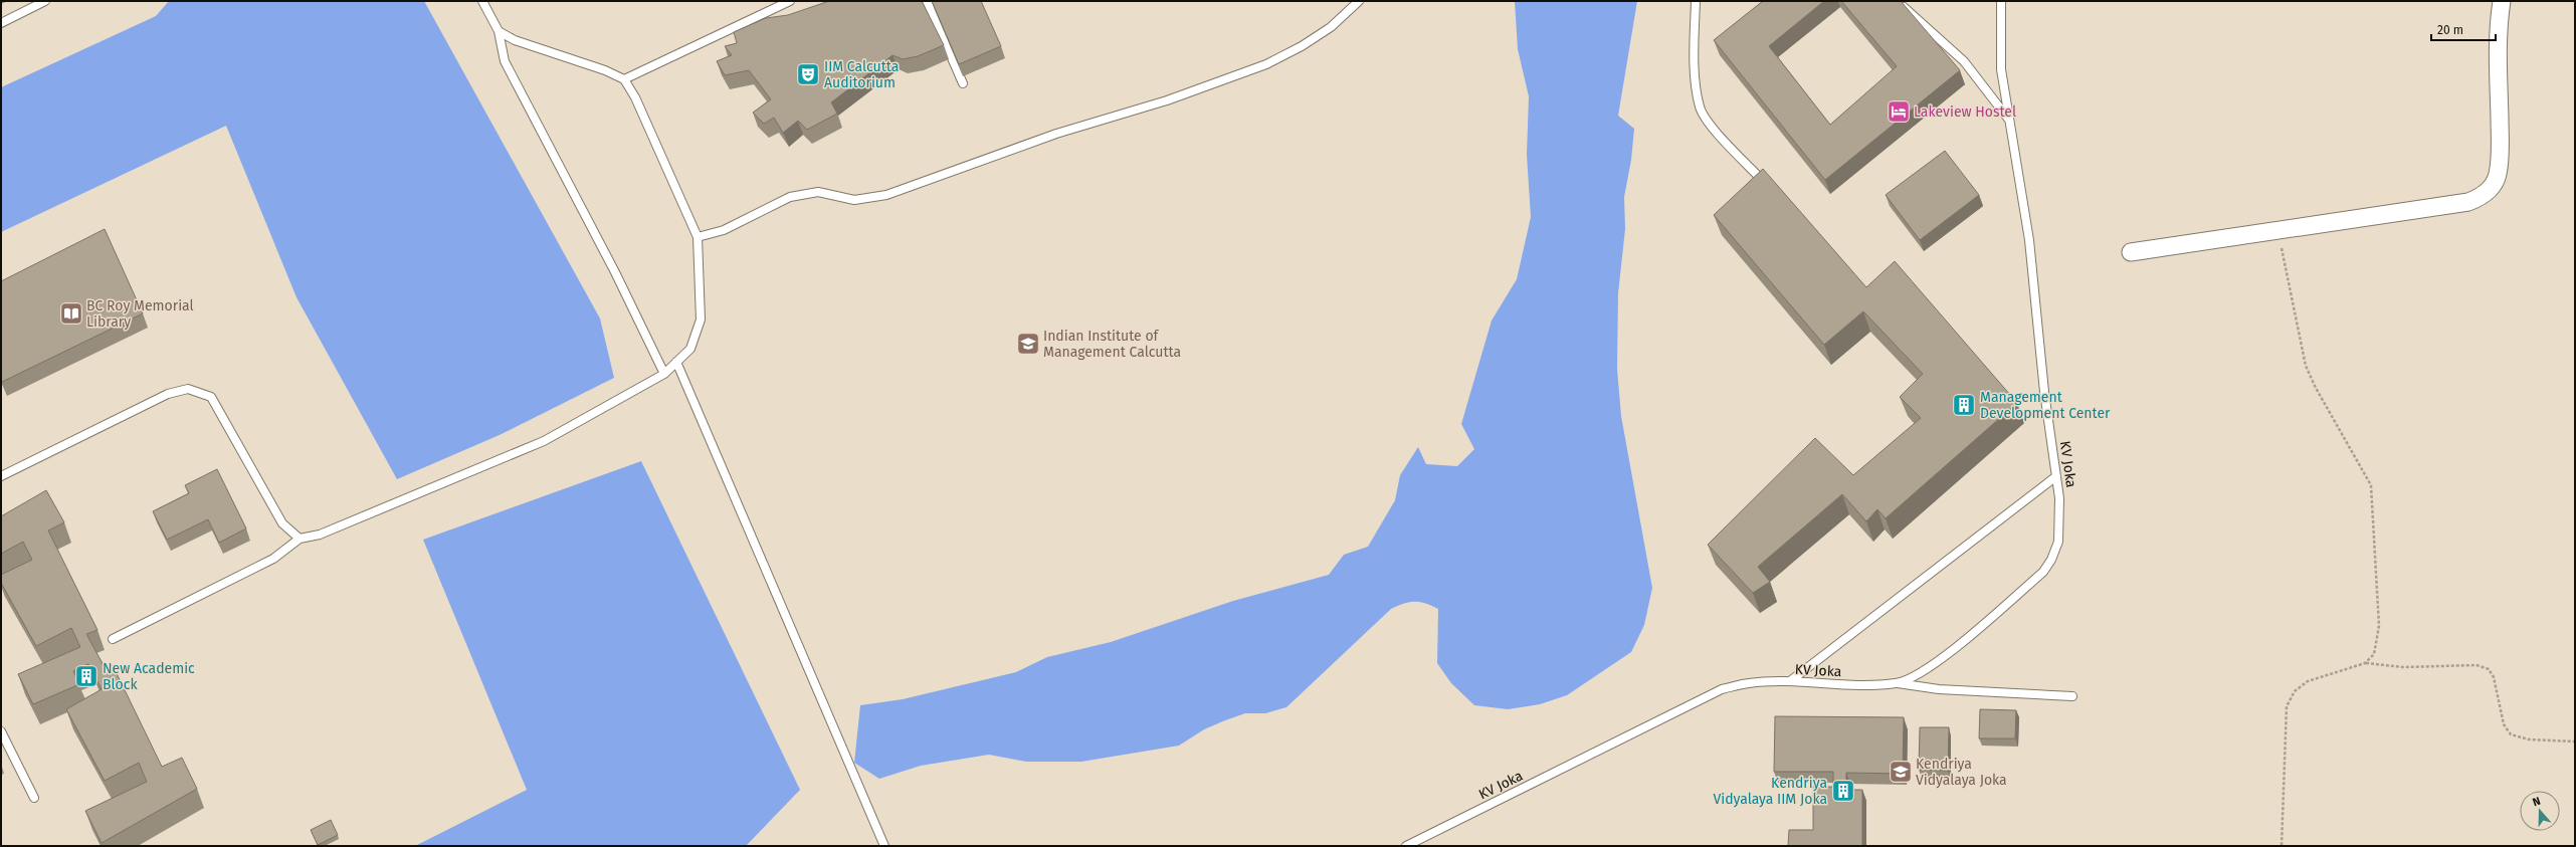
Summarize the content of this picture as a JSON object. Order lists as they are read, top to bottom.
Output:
{
  "streets": {
    "lane": ["KV Joka"]
  },
  "places": {
    "theatre": ["IIM Calcutta Auditorium"],
    "hotel": ["Lakeview Hostel"],
    "library": ["BC Roy Memorial Library"],
    "school or university": ["Indian Institute of Management Calcutta", "Kendriya Vidyalaya Joka"],
    "building": ["Management Development Center", "New Academic Block", "Kendriya Vidyalaya IIM Joka"]
  },
  "scale_bar": "20 m",
  "north": "top"
}
